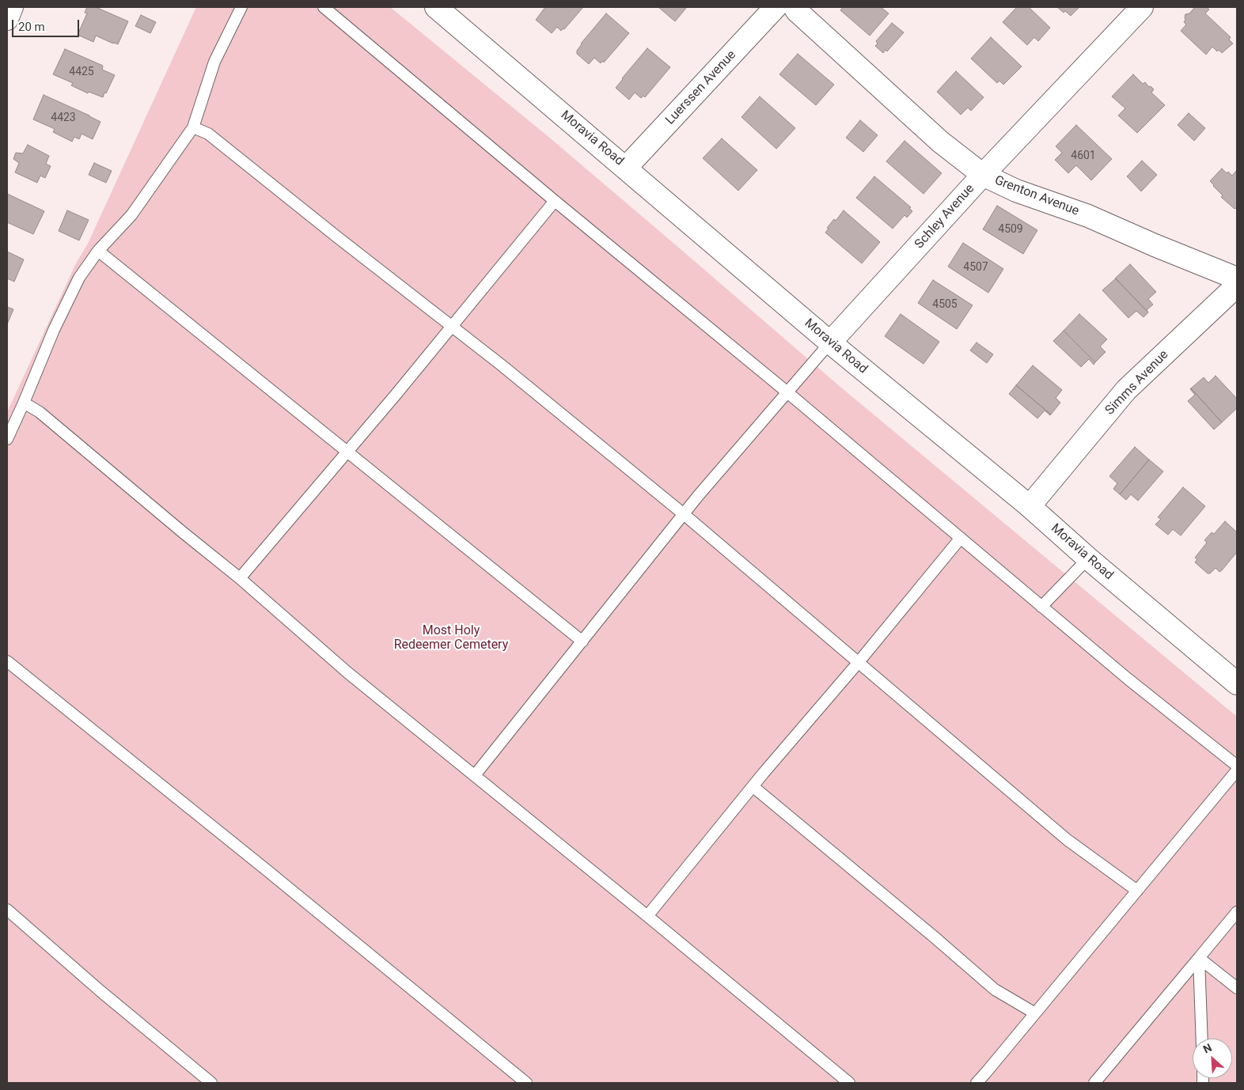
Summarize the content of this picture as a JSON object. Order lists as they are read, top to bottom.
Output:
{
  "streets": {
    "street": [
      "Luerssen Avenue",
      "Moravia Road",
      "Grenton Avenue",
      "Schley Avenue",
      "Simms Avenue"
    ]
  },
  "crossings": [
    ["Luerssen Avenue", "Moravia Road"],
    ["Moravia Road", "Schley Avenue"],
    ["Moravia Road", "Simms Avenue"],
    ["Grenton Avenue", "Schley Avenue"]
  ],
  "parks": ["Most Holy Redeemer Cemetery"],
  "house_numbers": [
    "4425",
    "4423",
    "4601",
    "4509",
    "4507",
    "4505"
  ],
  "scale_bar": "20 m",
  "north": "top left"
}
